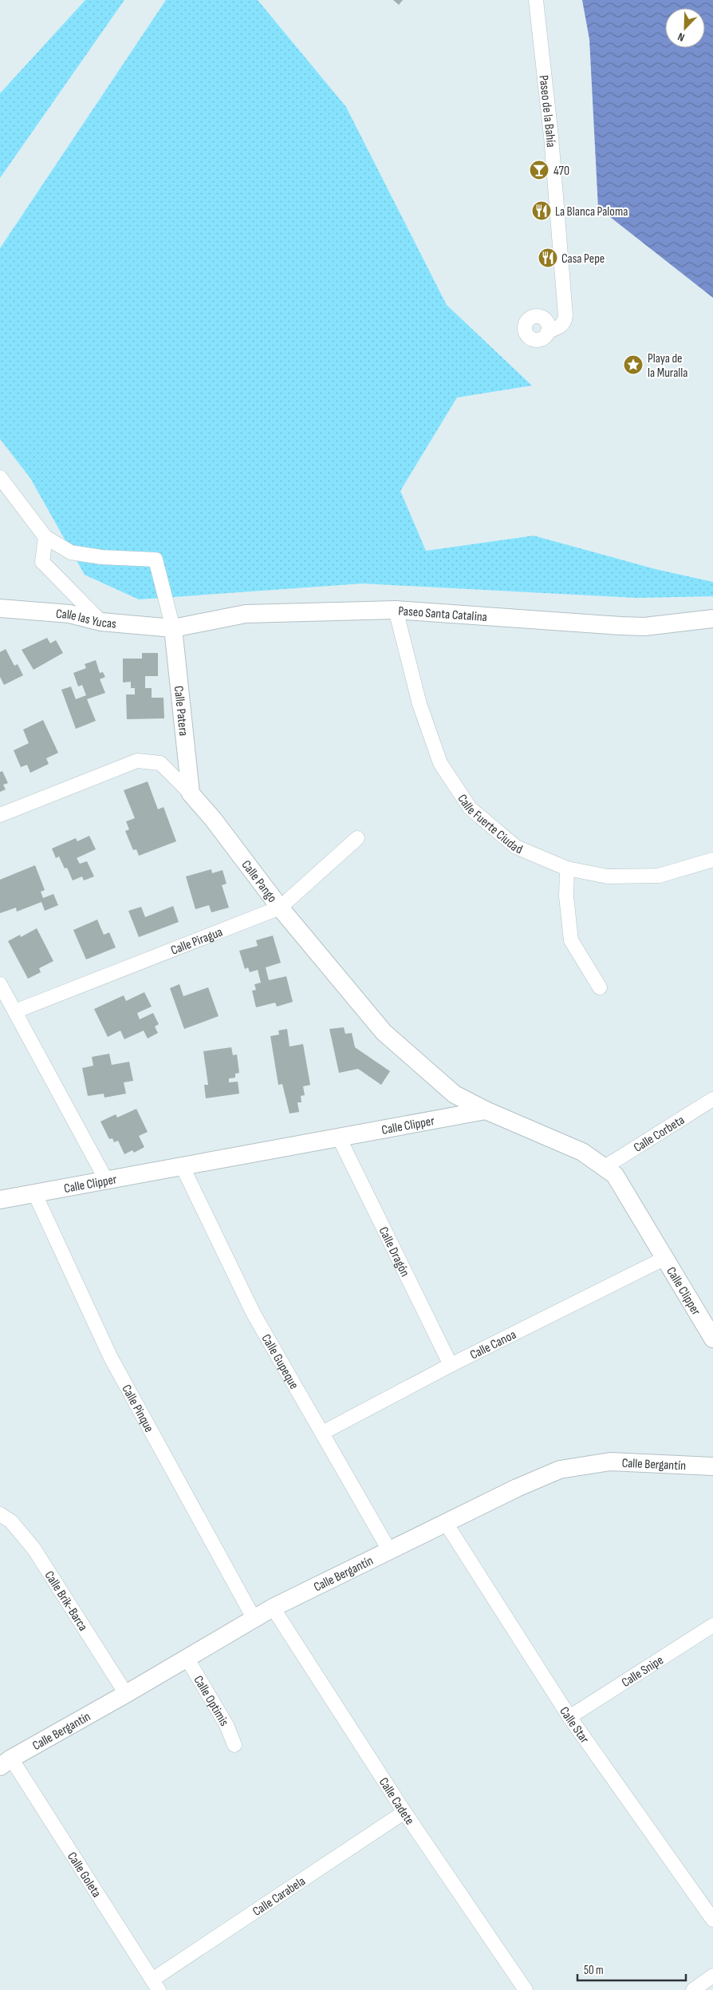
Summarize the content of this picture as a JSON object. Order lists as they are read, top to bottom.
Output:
{
  "streets": {
    "street": [
      "Paseo de la Bahía",
      "Paseo Santa Catalina",
      "Calle las Yucas",
      "Calle Patera",
      "Calle Fuerte Ciudad",
      "Calle Pango",
      "Calle Piragua",
      "Calle Clipper",
      "Calle Corbeta",
      "Calle Dragón",
      "Calle Canoa",
      "Calle Gupeque",
      "Calle Pinque",
      "Calle Bergantín",
      "Calle Brik-Barca",
      "Calle Snipe",
      "Calle Optimis",
      "Calle Star",
      "Calle Cadete",
      "Calle Goleta",
      "Calle Carabela"
    ]
  },
  "crossings": [
    ["Paseo Santa Catalina", "Calle las Yucas"],
    ["Paseo Santa Catalina", "Calle Patera"],
    ["Paseo Santa Catalina", "Calle Fuerte Ciudad"],
    ["Calle las Yucas", "Calle Patera"],
    ["Calle Patera", "Calle Pango"],
    ["Calle Pango", "Calle Piragua"],
    ["Calle Pango", "Calle Clipper"],
    ["Calle Clipper", "Calle Corbeta"],
    ["Calle Clipper", "Calle Dragón"],
    ["Calle Clipper", "Calle Canoa"],
    ["Calle Clipper", "Calle Gupeque"],
    ["Calle Clipper", "Calle Pinque"],
    ["Calle Dragón", "Calle Canoa"],
    ["Calle Canoa", "Calle Gupeque"],
    ["Calle Gupeque", "Calle Bergantín"],
    ["Calle Pinque", "Calle Bergantín"],
    ["Calle Bergantín", "Calle Brik-Barca"],
    ["Calle Bergantín", "Calle Optimis"],
    ["Calle Bergantín", "Calle Star"],
    ["Calle Bergantín", "Calle Cadete"],
    ["Calle Bergantín", "Calle Goleta"],
    ["Calle Snipe", "Calle Star"],
    ["Calle Cadete", "Calle Carabela"],
    ["Calle Goleta", "Calle Carabela"]
  ],
  "places": {
    "bar": ["470"],
    "restaurant": ["La Blanca Paloma", "Casa Pepe"],
    "place": ["Playa de la Muralla"]
  },
  "scale_bar": "50 m",
  "north": "bottom left"
}
